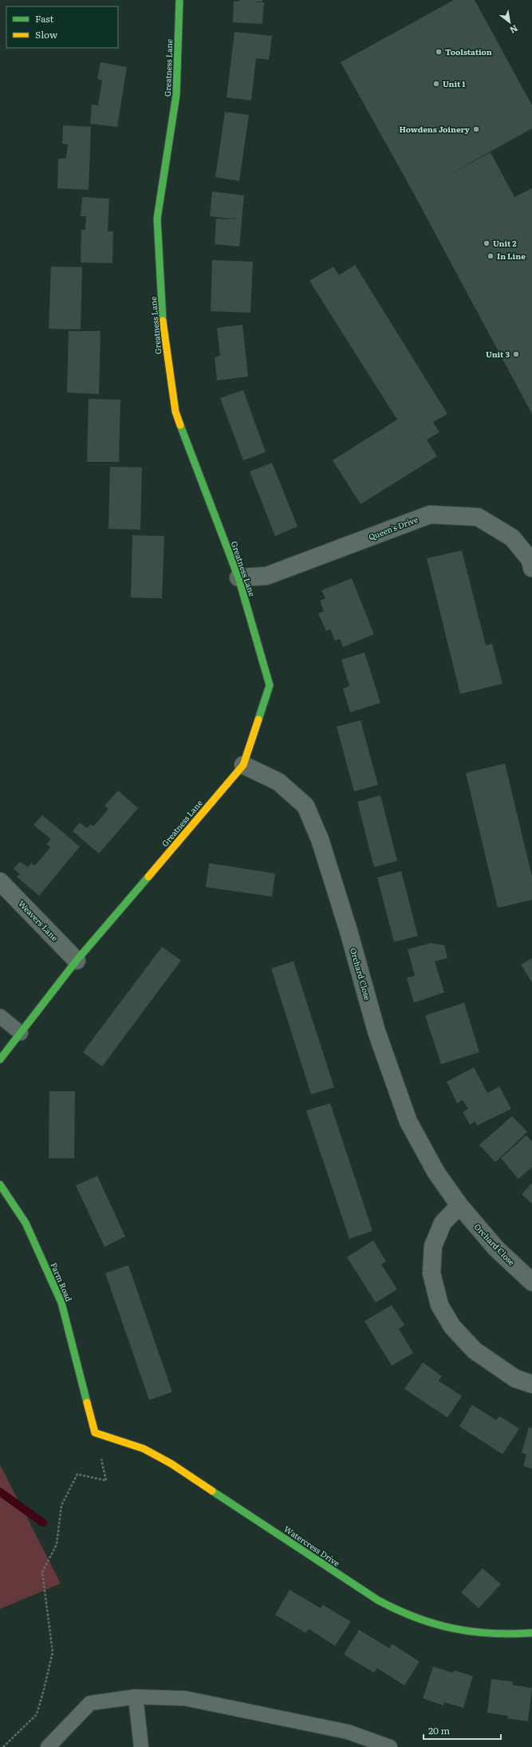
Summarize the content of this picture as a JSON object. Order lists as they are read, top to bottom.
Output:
{
  "streets": {
    "street": [
      "Greatness Lane",
      "Queen's Drive",
      "Weavers Lane",
      "Orchard Close",
      "Farm Road",
      "Watercress Drive"
    ]
  },
  "crossings": [
    ["Greatness Lane", "Queen's Drive"],
    ["Greatness Lane", "Weavers Lane"],
    ["Greatness Lane", "Orchard Close"],
    ["Farm Road", "Watercress Drive"]
  ],
  "places": [
    "Toolstation",
    "Unit 1",
    "Howdens Joinery",
    "Unit 2",
    "In Line",
    "Unit 3"
  ],
  "legend": ["Fast", "Slow"],
  "scale_bar": "20 m",
  "north": "bottom right"
}
